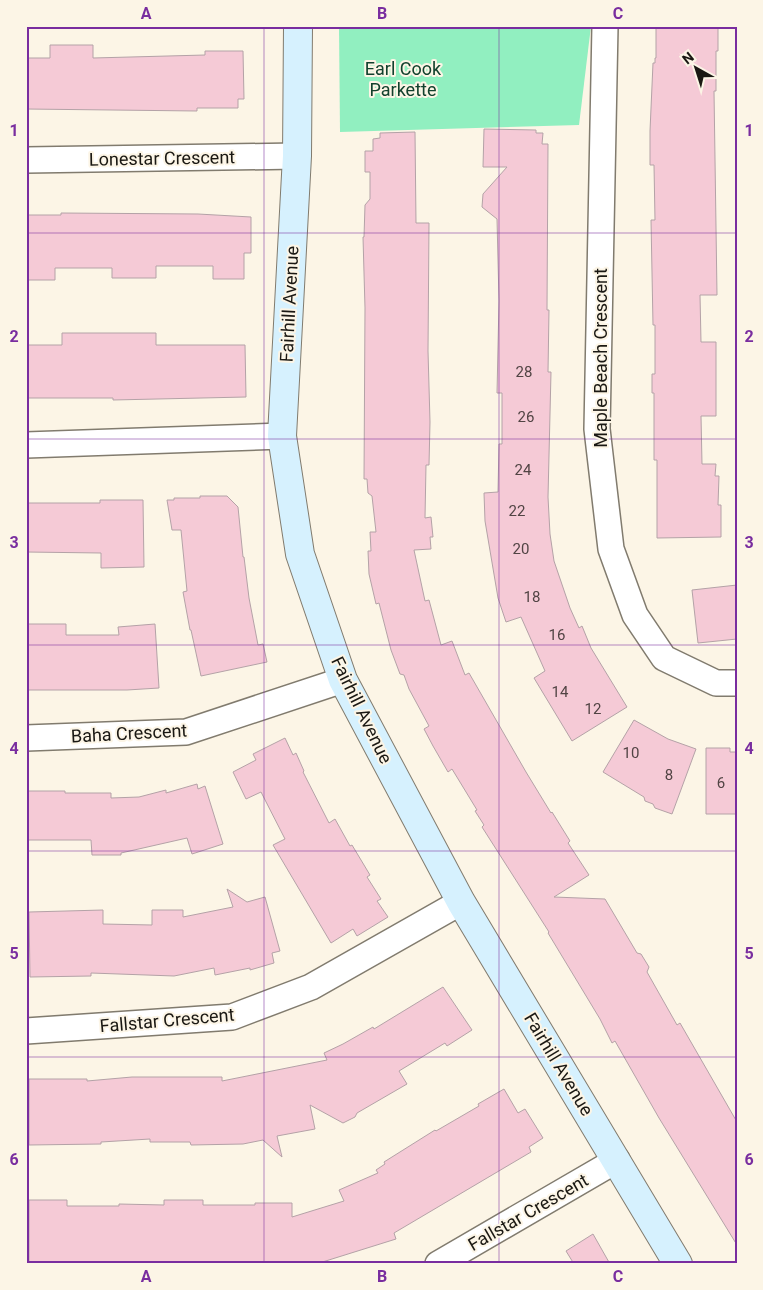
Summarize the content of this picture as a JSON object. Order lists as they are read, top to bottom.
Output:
{
  "streets": {
    "street": [
      "Lonestar Crescent",
      "Fairhill Avenue",
      "Maple Beach Crescent",
      "Baha Crescent",
      "Fallstar Crescent"
    ]
  },
  "crossings": [
    ["Lonestar Crescent", "Fairhill Avenue"],
    ["Fairhill Avenue", "Baha Crescent"],
    ["Fairhill Avenue", "Fallstar Crescent"]
  ],
  "parks": ["Earl Cook Parkette"],
  "house_numbers": [
    "28",
    "26",
    "24",
    "22",
    "20",
    "18",
    "16",
    "14",
    "12",
    "10",
    "8",
    "6"
  ],
  "north": "top left",
  "grid": {
    "columns": ["A", "B", "C"],
    "rows": [
      "1",
      "2",
      "3",
      "4",
      "5",
      "6"
    ]
  }
}
